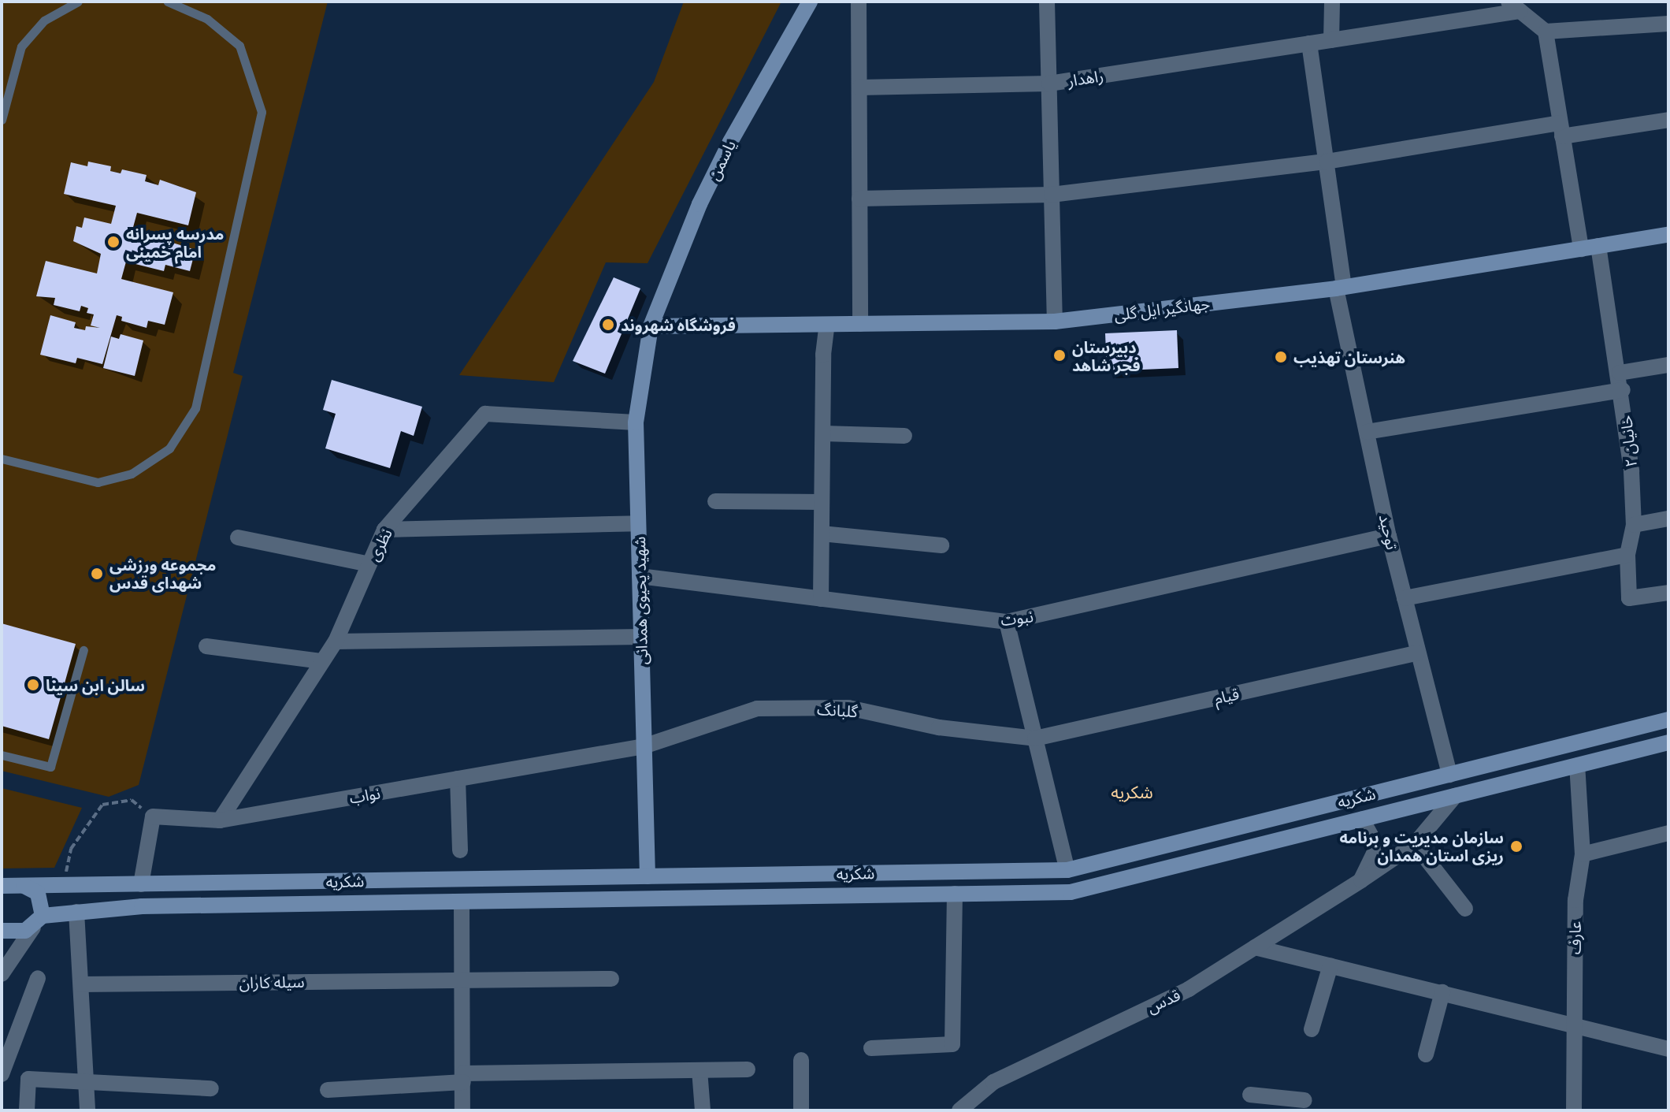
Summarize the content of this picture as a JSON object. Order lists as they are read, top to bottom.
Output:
{
  "streets": {
    "main road": [
      "یاسمن",
      "جهانگیر ایل گلی",
      "شهید یحیوی همدانی",
      "شکریه"
    ],
    "street": [
      "راهدار",
      "خانیان ۲",
      "توحید",
      "نظری",
      "نبوت",
      "قیام",
      "گلبانگ",
      "نواب",
      "عارف",
      "سیله کاران",
      "قدس"
    ]
  },
  "crossings": [
    ["راهدار", "توحید"],
    ["یاسمن", "جهانگیر ایل گلی"],
    ["یاسمن", "شهید یحیوی همدانی"],
    ["جهانگیر ایل گلی", "خانیان ۲"],
    ["جهانگیر ایل گلی", "توحید"],
    ["جهانگیر ایل گلی", "شهید یحیوی همدانی"],
    ["توحید", "نبوت"],
    ["توحید", "قیام"],
    ["توحید", "شکریه"],
    ["نظری", "شهید یحیوی همدانی"],
    ["نظری", "نواب"],
    ["شهید یحیوی همدانی", "نبوت"],
    ["شهید یحیوی همدانی", "گلبانگ"],
    ["شهید یحیوی همدانی", "نواب"],
    ["شهید یحیوی همدانی", "شکریه"],
    ["قیام", "گلبانگ"],
    ["گلبانگ", "نواب"],
    ["شکریه", "عارف"],
    ["شکریه", "قدس"]
  ],
  "districts": ["شکریه"],
  "places": [
    "مدرسه پسرانه امام خمینی",
    "فروشگاه شهروند",
    "دبیرستان فجر شاهد",
    "هنرستان تهذیب",
    "مجموعه ورزشی شهدای قدس",
    "سالن ابن سینا",
    "سازمان مدیریت و برنامه ریزی استان همدان"
  ]
}
